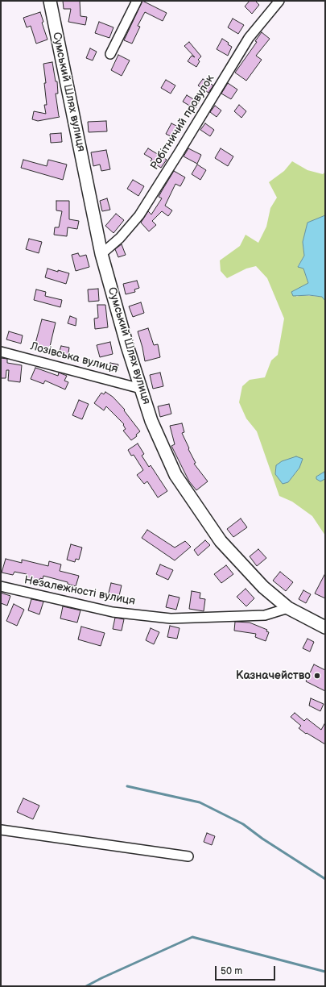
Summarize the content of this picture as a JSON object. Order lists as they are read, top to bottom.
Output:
{
  "streets": {
    "main road": ["Сумський Шлях вулиця"],
    "street": ["Робітничий провулок", "Лозівська вулиця", "Незалежності вулиця"]
  },
  "crossings": [
    ["Сумський Шлях вулиця", "Робітничий провулок"],
    ["Сумський Шлях вулиця", "Лозівська вулиця"],
    ["Сумський Шлях вулиця", "Незалежності вулиця"]
  ],
  "places": ["Казначейство"],
  "scale_bar": "50 m"
}
